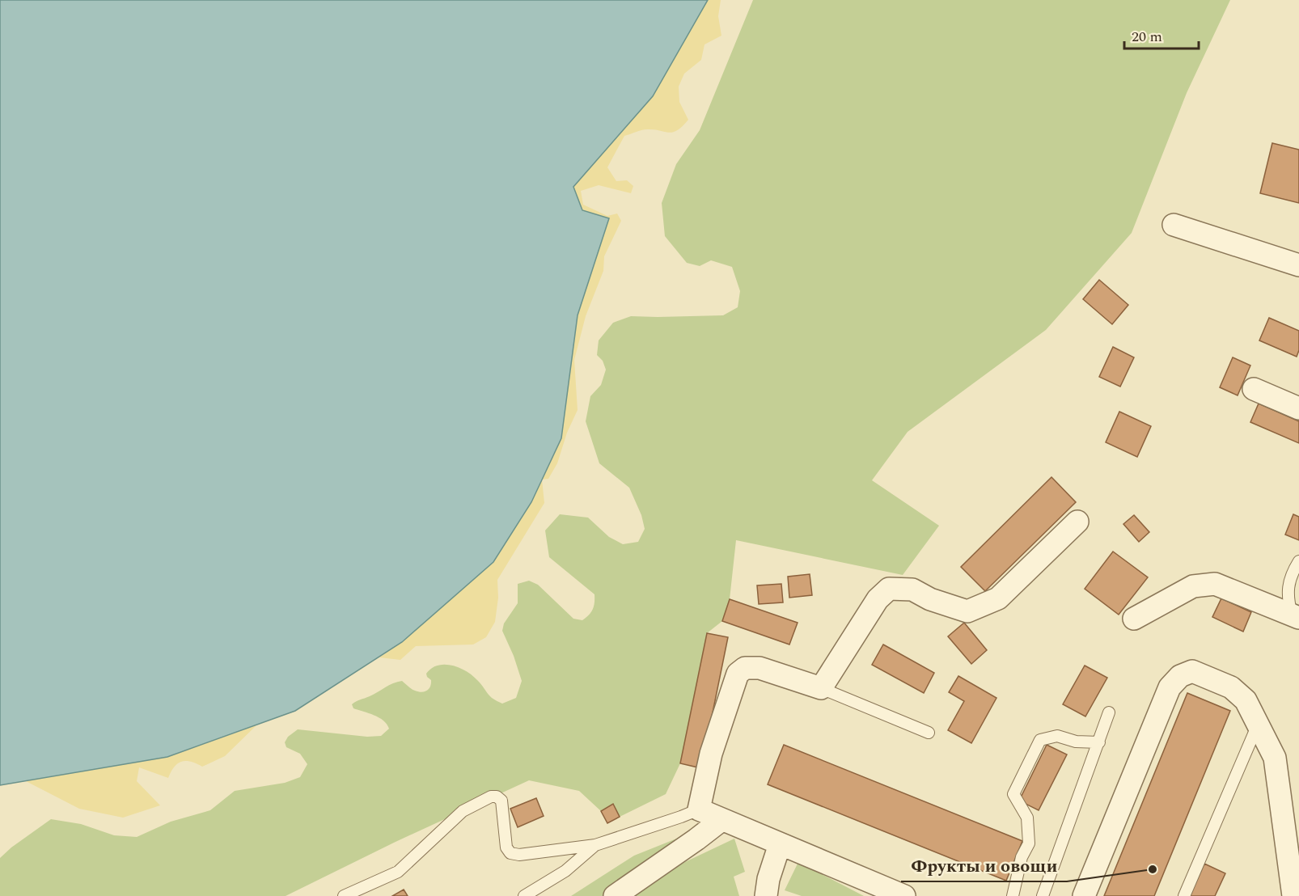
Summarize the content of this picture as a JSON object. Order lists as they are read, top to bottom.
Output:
{
  "places": ["Фрукты и овощи"],
  "scale_bar": "20 m"
}
